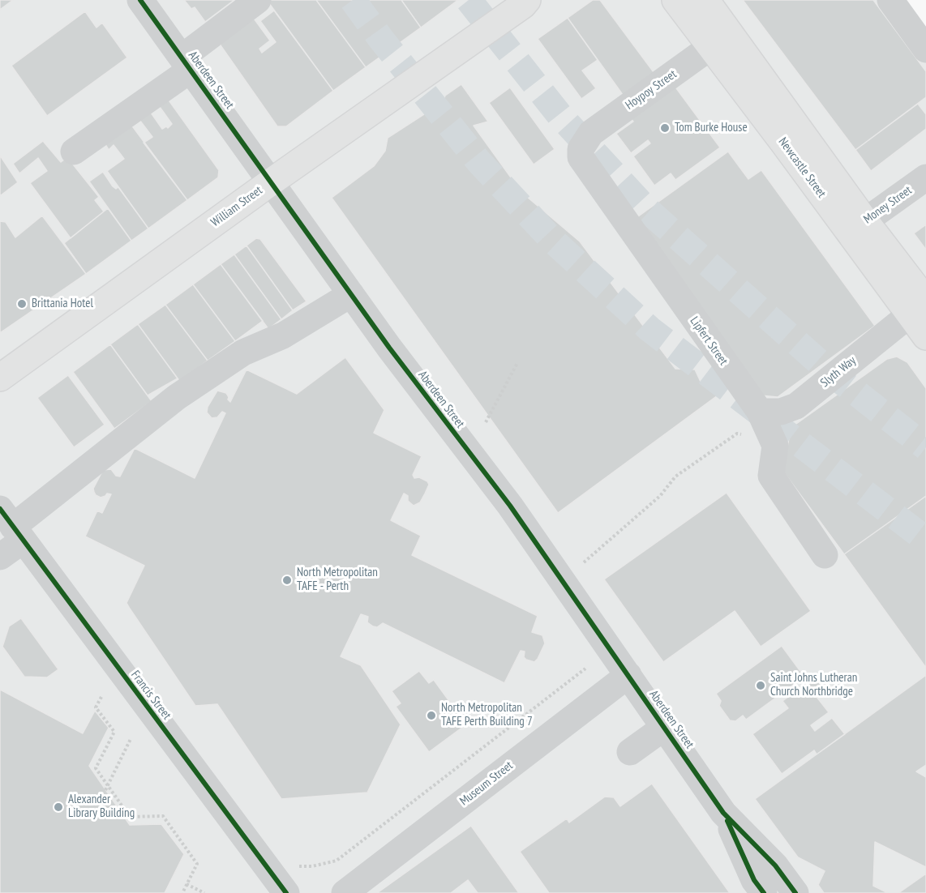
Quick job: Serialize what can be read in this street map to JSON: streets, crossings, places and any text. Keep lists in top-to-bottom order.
{
  "streets": {
    "main road": ["Newcastle Street", "William Street"],
    "street": [
      "Aberdeen Street",
      "Hoypoy Street",
      "Money Street",
      "Lipfert Street",
      "Slyth Way",
      "Francis Street",
      "Museum Street"
    ]
  },
  "crossings": [
    ["Aberdeen Street", "William Street"],
    ["Aberdeen Street", "Museum Street"],
    ["Hoypoy Street", "Newcastle Street"],
    ["Hoypoy Street", "Lipfert Street"],
    ["Newcastle Street", "Money Street"],
    ["Newcastle Street", "Slyth Way"],
    ["Lipfert Street", "Slyth Way"]
  ],
  "places": [
    "Tom Burke House",
    "Brittania Hotel",
    "North Metropolitan TAFE - Perth",
    "Saint Johns Lutheran Church Northbridge",
    "North Metropolitan TAFE Perth Building 7",
    "Alexander Library Building"
  ]
}
